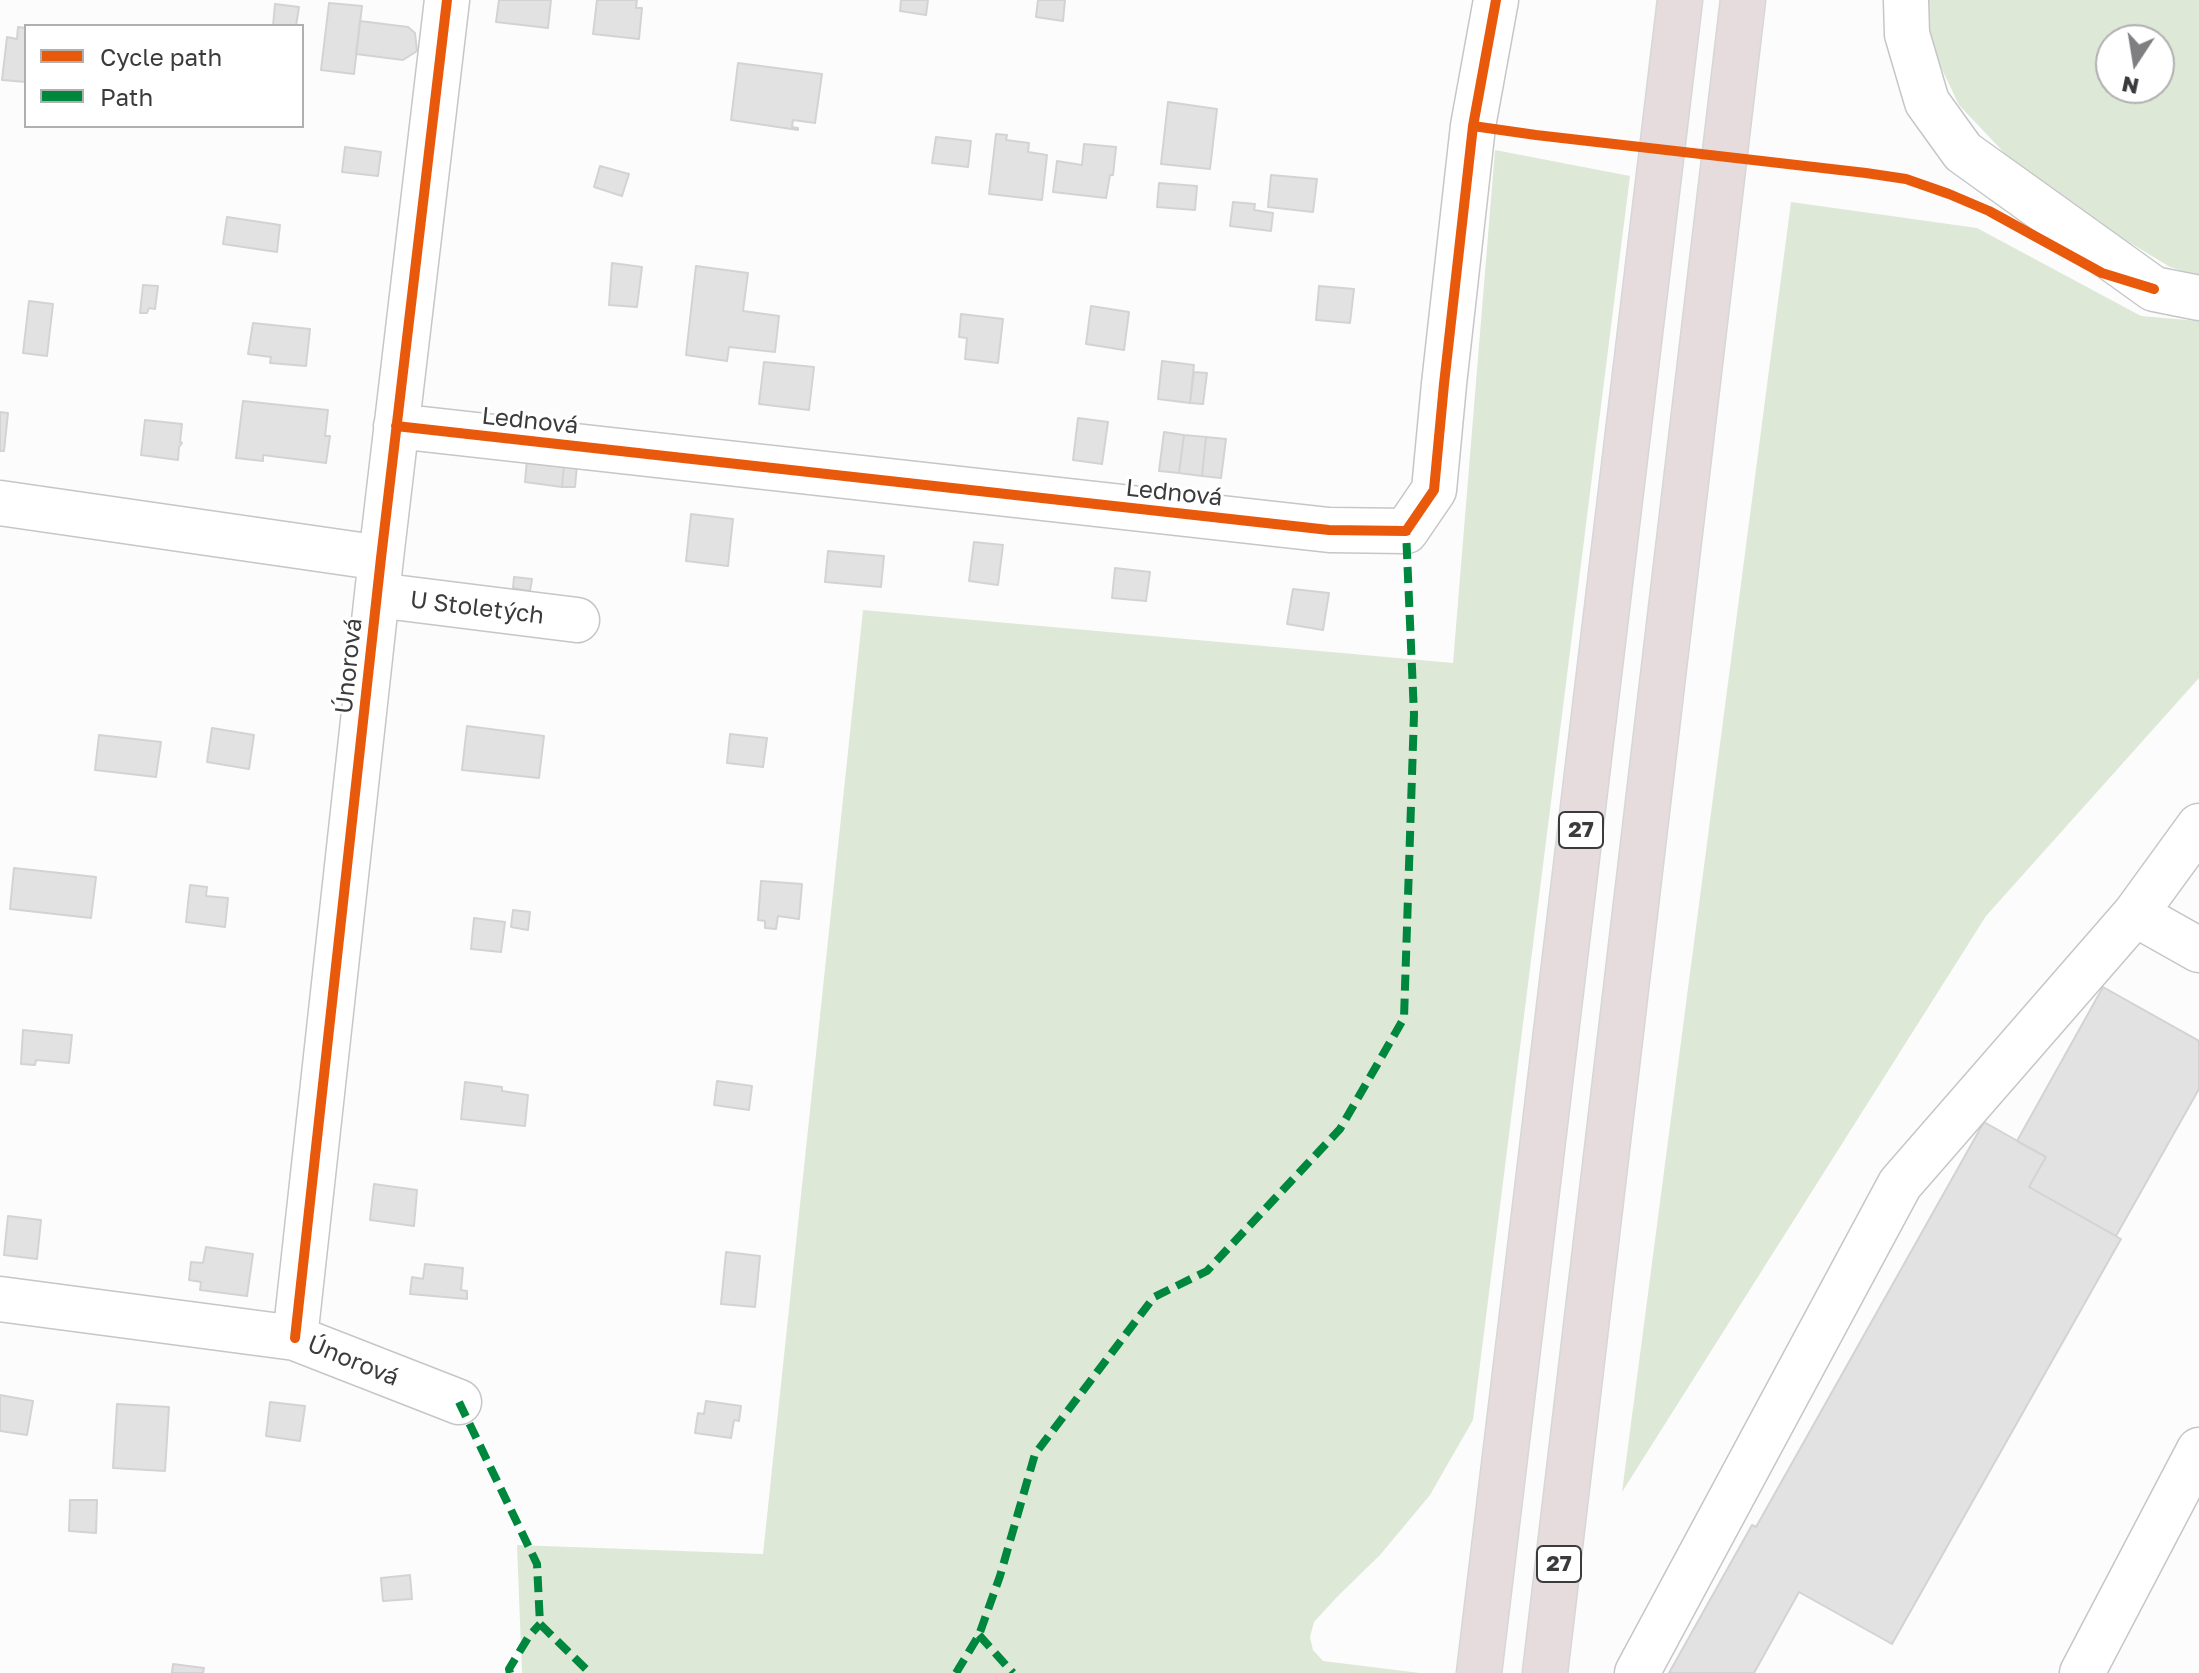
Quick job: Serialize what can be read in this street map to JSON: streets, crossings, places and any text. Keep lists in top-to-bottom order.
{
  "streets": {
    "highway": ["27"],
    "street": ["Lednová", "U Stoletých", "Únorová"]
  },
  "crossings": [
    ["Lednová", "Únorová"],
    ["U Stoletých", "Únorová"]
  ],
  "legend": ["Cycle path", "Path"],
  "north": "bottom"
}
